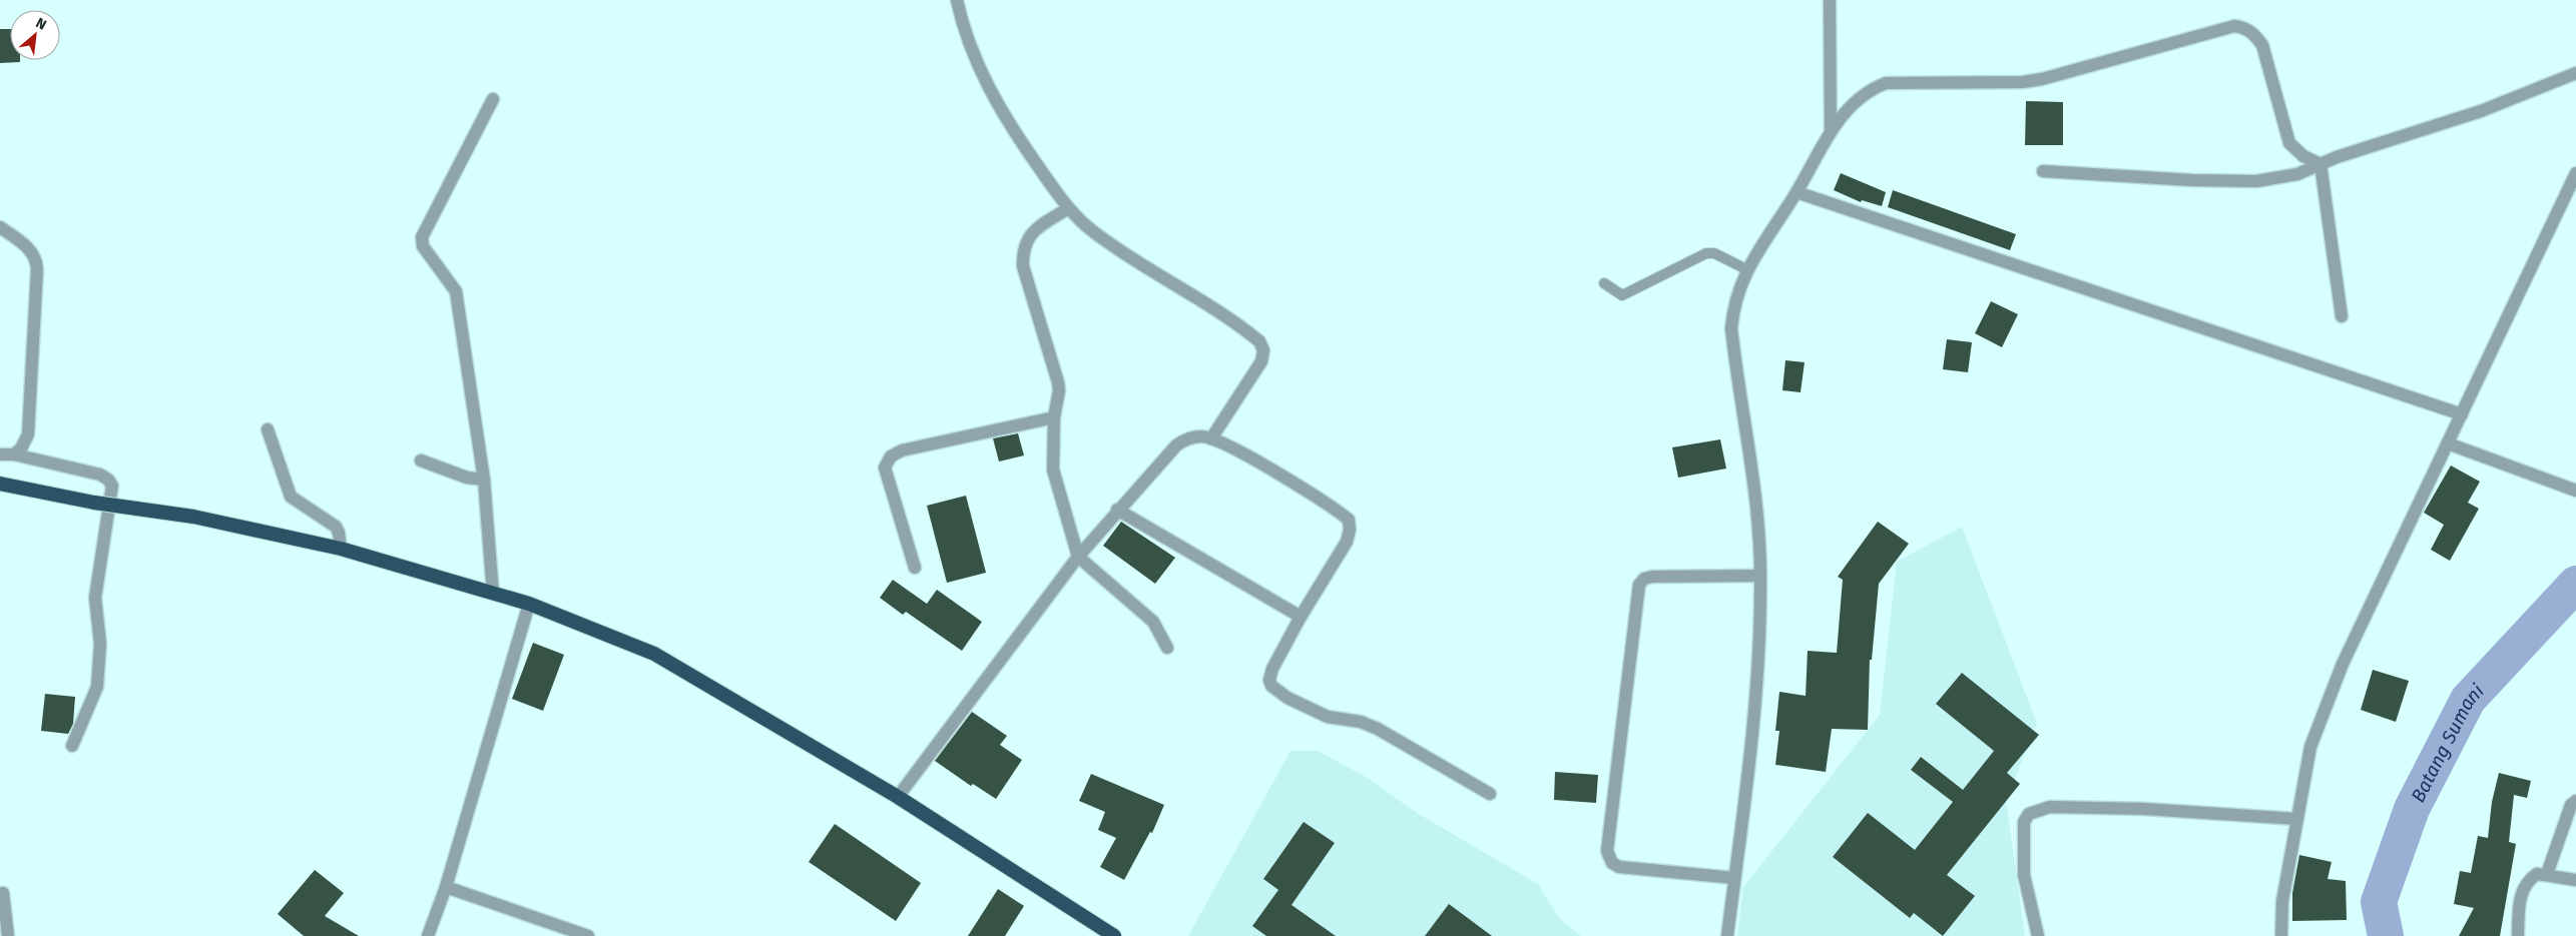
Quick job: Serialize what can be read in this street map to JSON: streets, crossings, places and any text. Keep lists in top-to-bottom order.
{
  "water": ["Batang Sumani"],
  "north": "top right"
}
